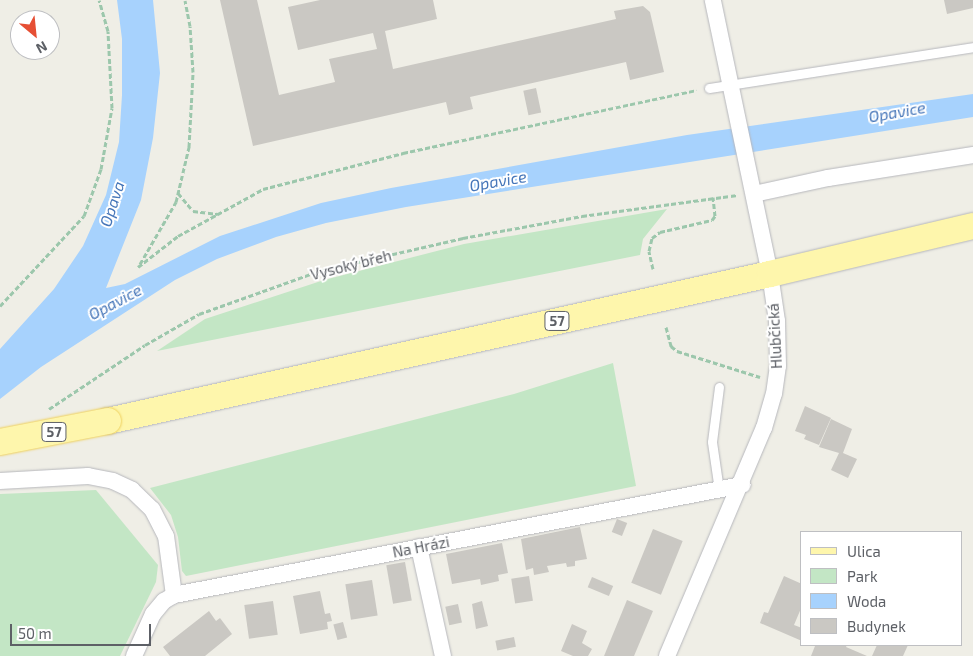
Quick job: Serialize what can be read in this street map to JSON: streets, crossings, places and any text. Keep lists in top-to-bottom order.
{
  "streets": {
    "main road": ["57"],
    "street": ["Hlubčická", "Na Hrázi"],
    "path": ["Vysoký břeh"]
  },
  "crossings": [
    ["Vysoký břeh", "Hlubčická"],
    ["57", "Hlubčická"],
    ["Hlubčická", "Na Hrázi"]
  ],
  "water": ["Opavice", "Opava"],
  "legend": [
    "Ulica",
    "Park",
    "Woda",
    "Budynek"
  ],
  "scale_bar": "50 m",
  "north": "bottom right"
}
